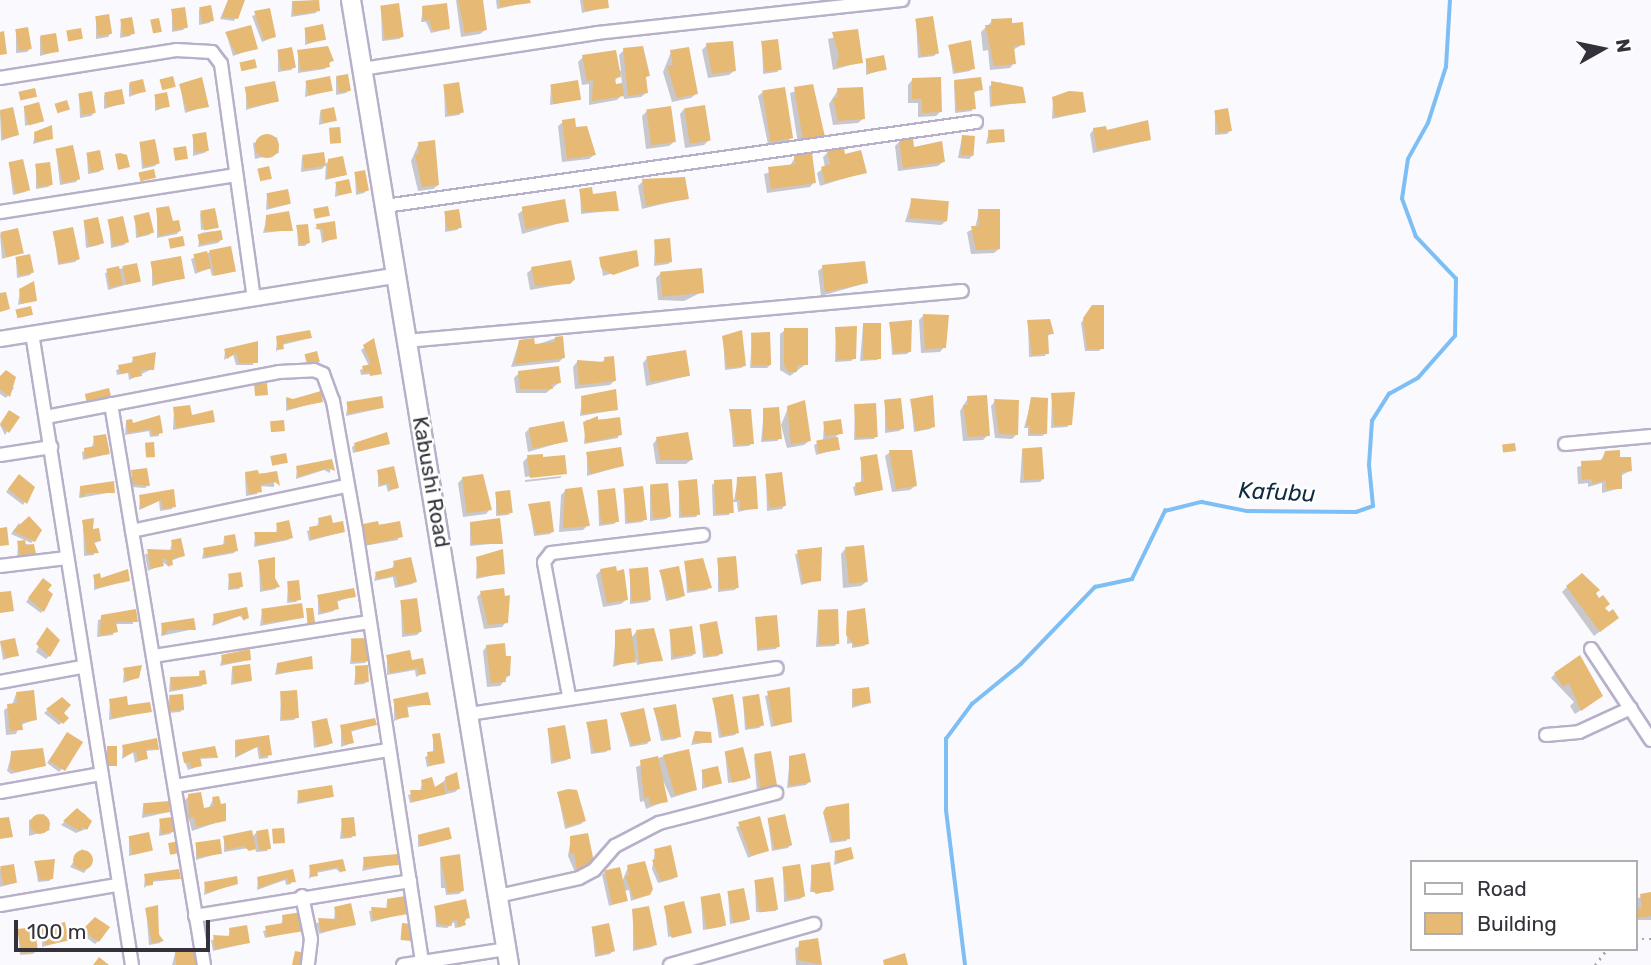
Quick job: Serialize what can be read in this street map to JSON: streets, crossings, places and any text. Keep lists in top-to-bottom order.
{
  "streets": {
    "main road": ["Kabushi Road"]
  },
  "water": ["Kafubu"],
  "legend": ["Road", "Building"],
  "scale_bar": "100 m",
  "north": "right"
}
